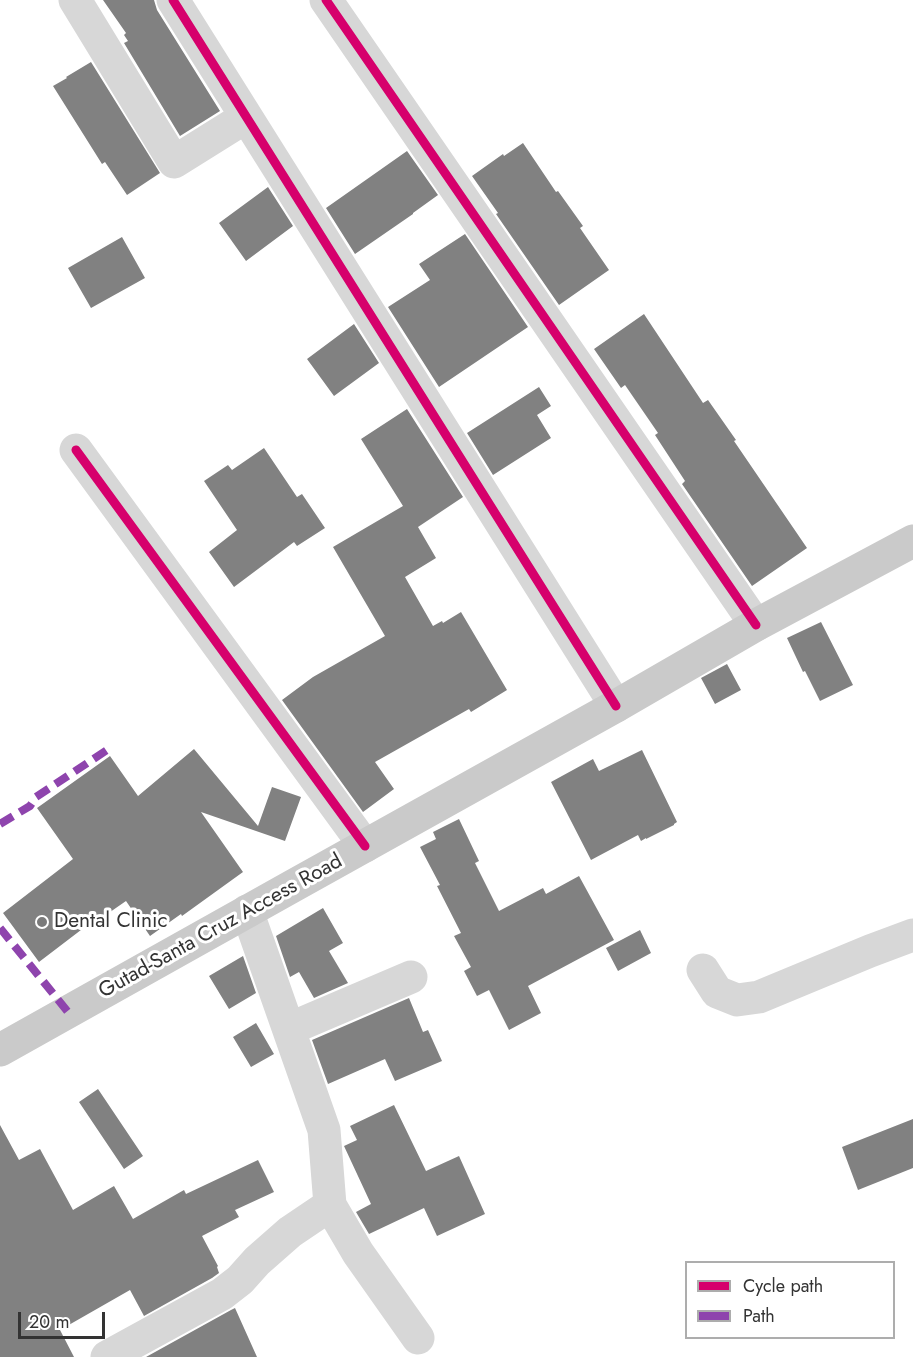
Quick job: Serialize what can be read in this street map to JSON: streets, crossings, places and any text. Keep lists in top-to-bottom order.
{
  "streets": {
    "main road": ["Gutad-Santa Cruz Access Road"]
  },
  "places": ["Dental Clinic"],
  "legend": ["Cycle path", "Path"],
  "scale_bar": "20 m"
}
